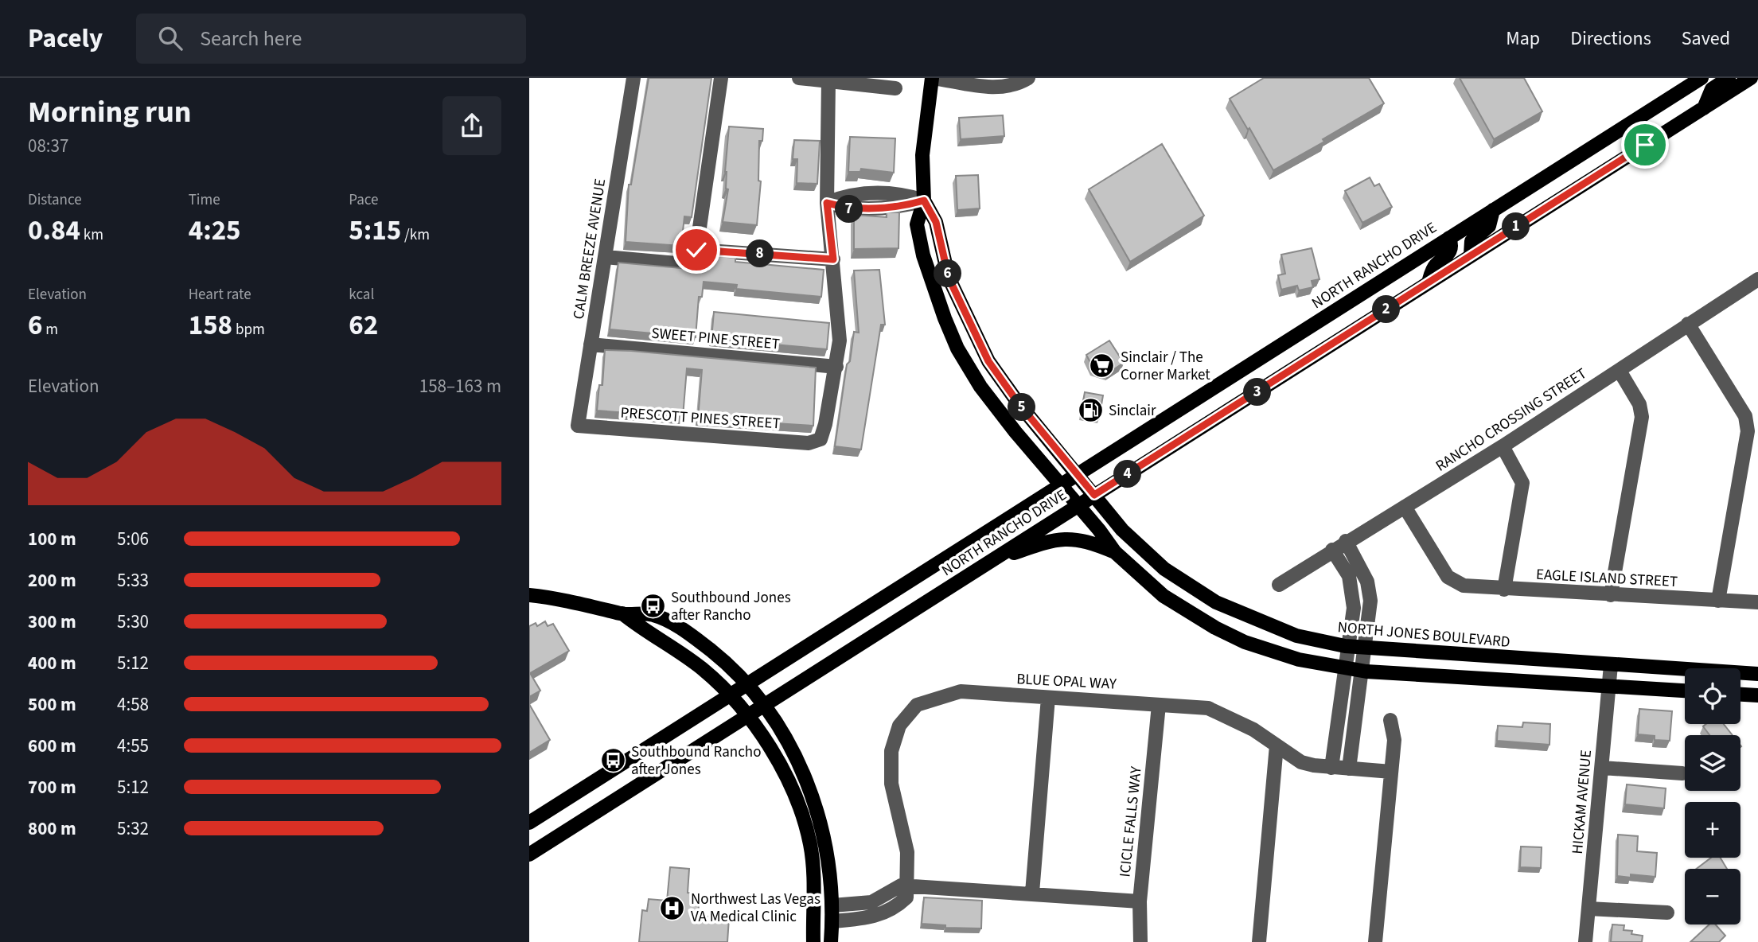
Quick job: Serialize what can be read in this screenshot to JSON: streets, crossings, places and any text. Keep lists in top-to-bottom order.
{
  "streets": {
    "main road": ["NORTH RANCHO DRIVE", "NORTH JONES BOULEVARD"],
    "street": [
      "CALM BREEZE AVENUE",
      "SWEET PINE STREET",
      "PRESCOTT PINES STREET",
      "RANCHO CROSSING STREET",
      "EAGLE ISLAND STREET",
      "BLUE OPAL WAY",
      "HICKAM AVENUE",
      "ICICLE FALLS WAY"
    ]
  },
  "crossings": [
    ["CALM BREEZE AVENUE", "SWEET PINE STREET"],
    ["CALM BREEZE AVENUE", "PRESCOTT PINES STREET"],
    ["NORTH RANCHO DRIVE", "NORTH JONES BOULEVARD"],
    ["SWEET PINE STREET", "PRESCOTT PINES STREET"],
    ["RANCHO CROSSING STREET", "EAGLE ISLAND STREET"],
    ["NORTH JONES BOULEVARD", "HICKAM AVENUE"],
    ["BLUE OPAL WAY", "ICICLE FALLS WAY"]
  ],
  "places": {
    "supermarket": ["Sinclair / The Corner Market"],
    "fuel station": ["Sinclair"],
    "bus stop": ["Southbound Jones after Rancho", "Southbound Rancho after Jones"],
    "hospital": ["Northwest Las Vegas VA Medical Clinic"]
  },
  "page": {
    "header": "Pacely",
    "search": "Search here",
    "nav": ["Map", "Directions", "Saved"],
    "heading": ["Morning run", "08:37"],
    "stats": [
      ["Distance", "0.84 km"],
      ["Time", "4:25"],
      ["Pace", "5:15 /km"],
      ["Elevation", "6 m"],
      ["Heart rate", "158 bpm"],
      ["kcal", "62"]
    ],
    "pins": [
      "7",
      "1",
      "8",
      "6",
      "2",
      "3",
      "5",
      "4"
    ],
    "chart": ["Elevation", "158–163 m"],
    "list": [
      {
        "name": "100 m",
        "note": "5:06"
      },
      {
        "name": "200 m",
        "note": "5:33"
      },
      {
        "name": "300 m",
        "note": "5:30"
      },
      {
        "name": "400 m",
        "note": "5:12"
      },
      {
        "name": "500 m",
        "note": "4:58"
      },
      {
        "name": "600 m",
        "note": "4:55"
      },
      {
        "name": "700 m",
        "note": "5:12"
      },
      {
        "name": "800 m",
        "note": "5:32"
      }
    ],
    "map_buttons": ["+", "−"]
  }
}
